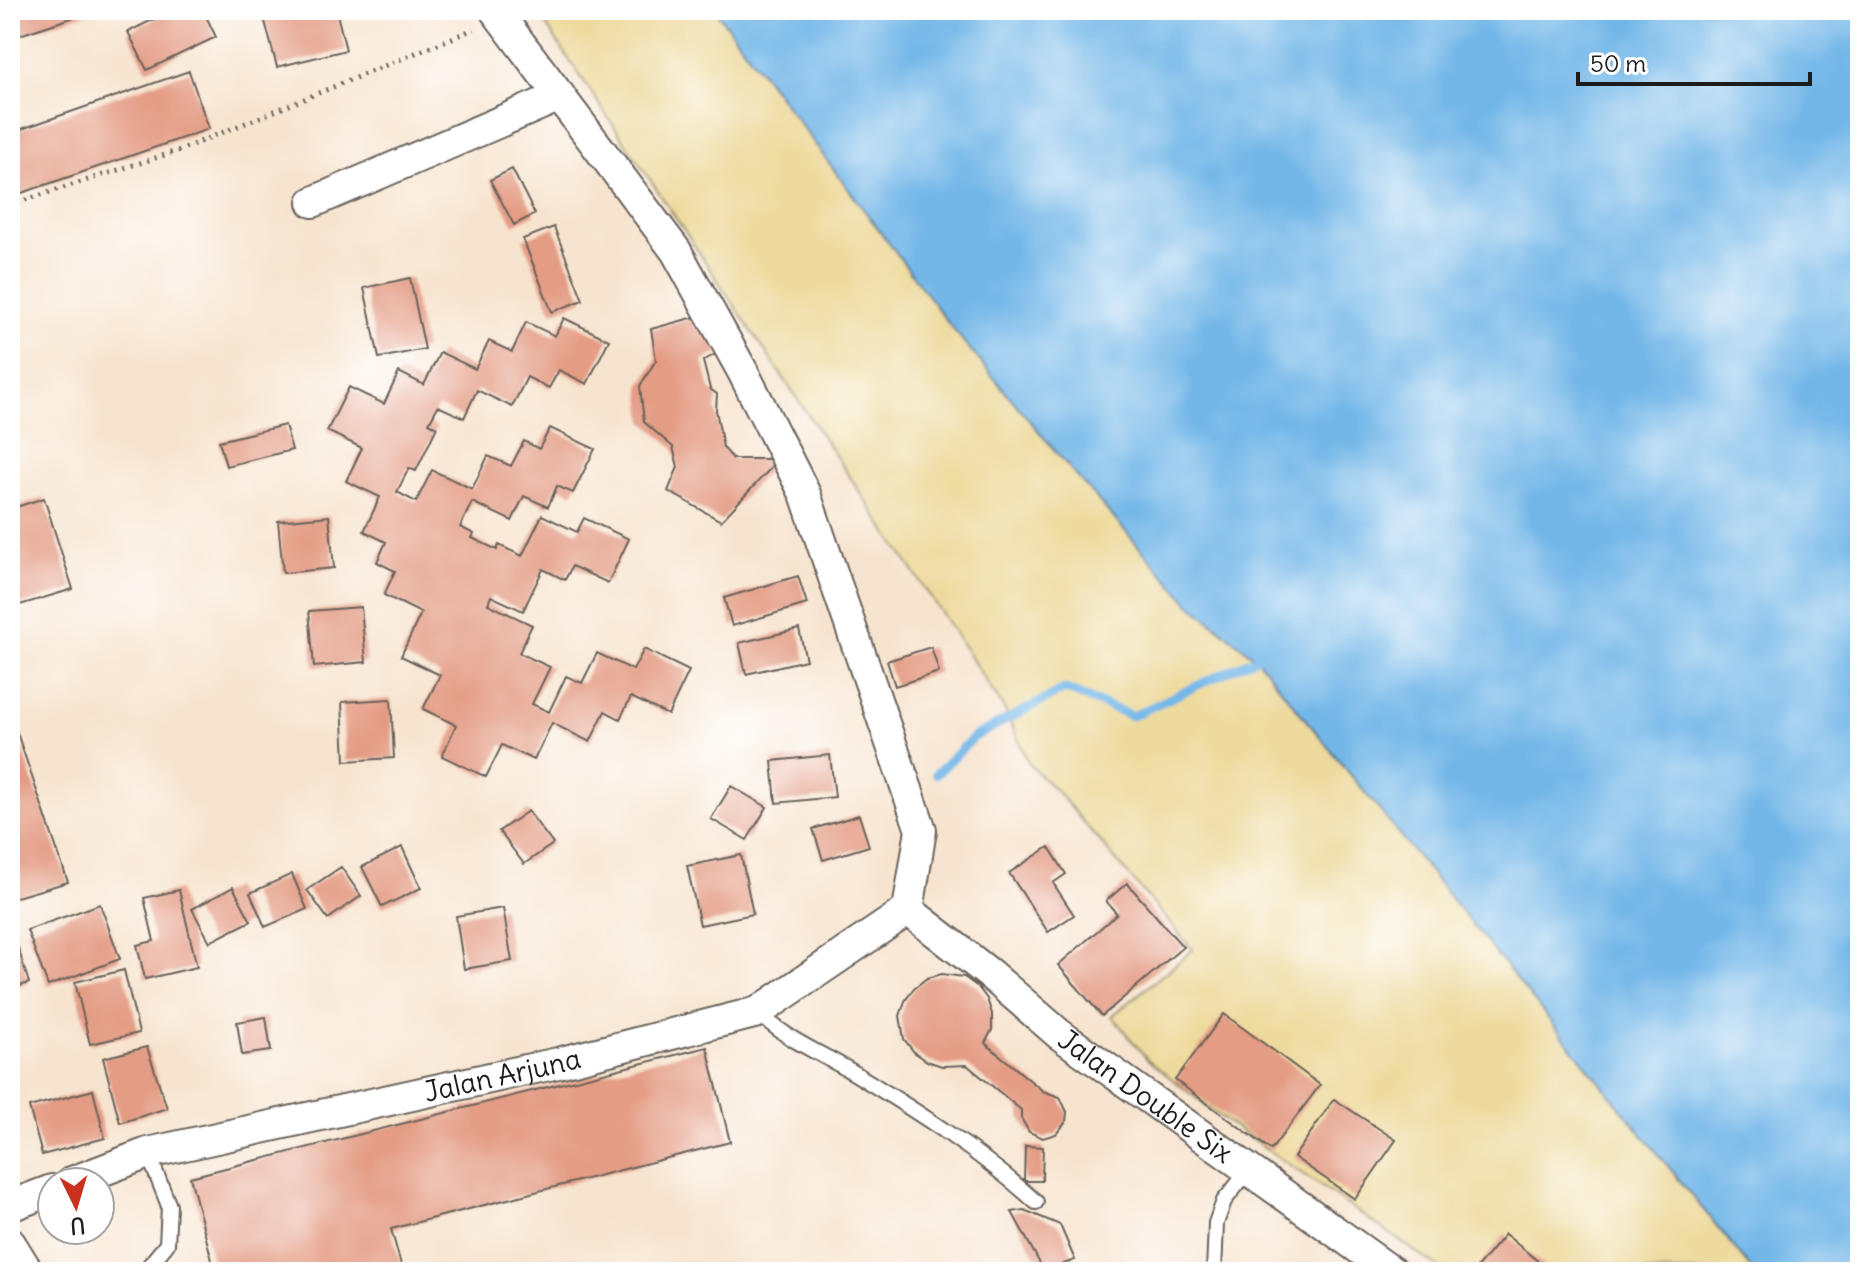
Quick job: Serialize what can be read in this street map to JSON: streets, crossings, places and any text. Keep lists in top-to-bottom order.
{
  "streets": {
    "street": ["Jalan Arjuna", "Jalan Double Six"]
  },
  "crossings": [
    ["Jalan Arjuna", "Jalan Double Six"]
  ],
  "scale_bar": "50 m",
  "north": "bottom"
}
